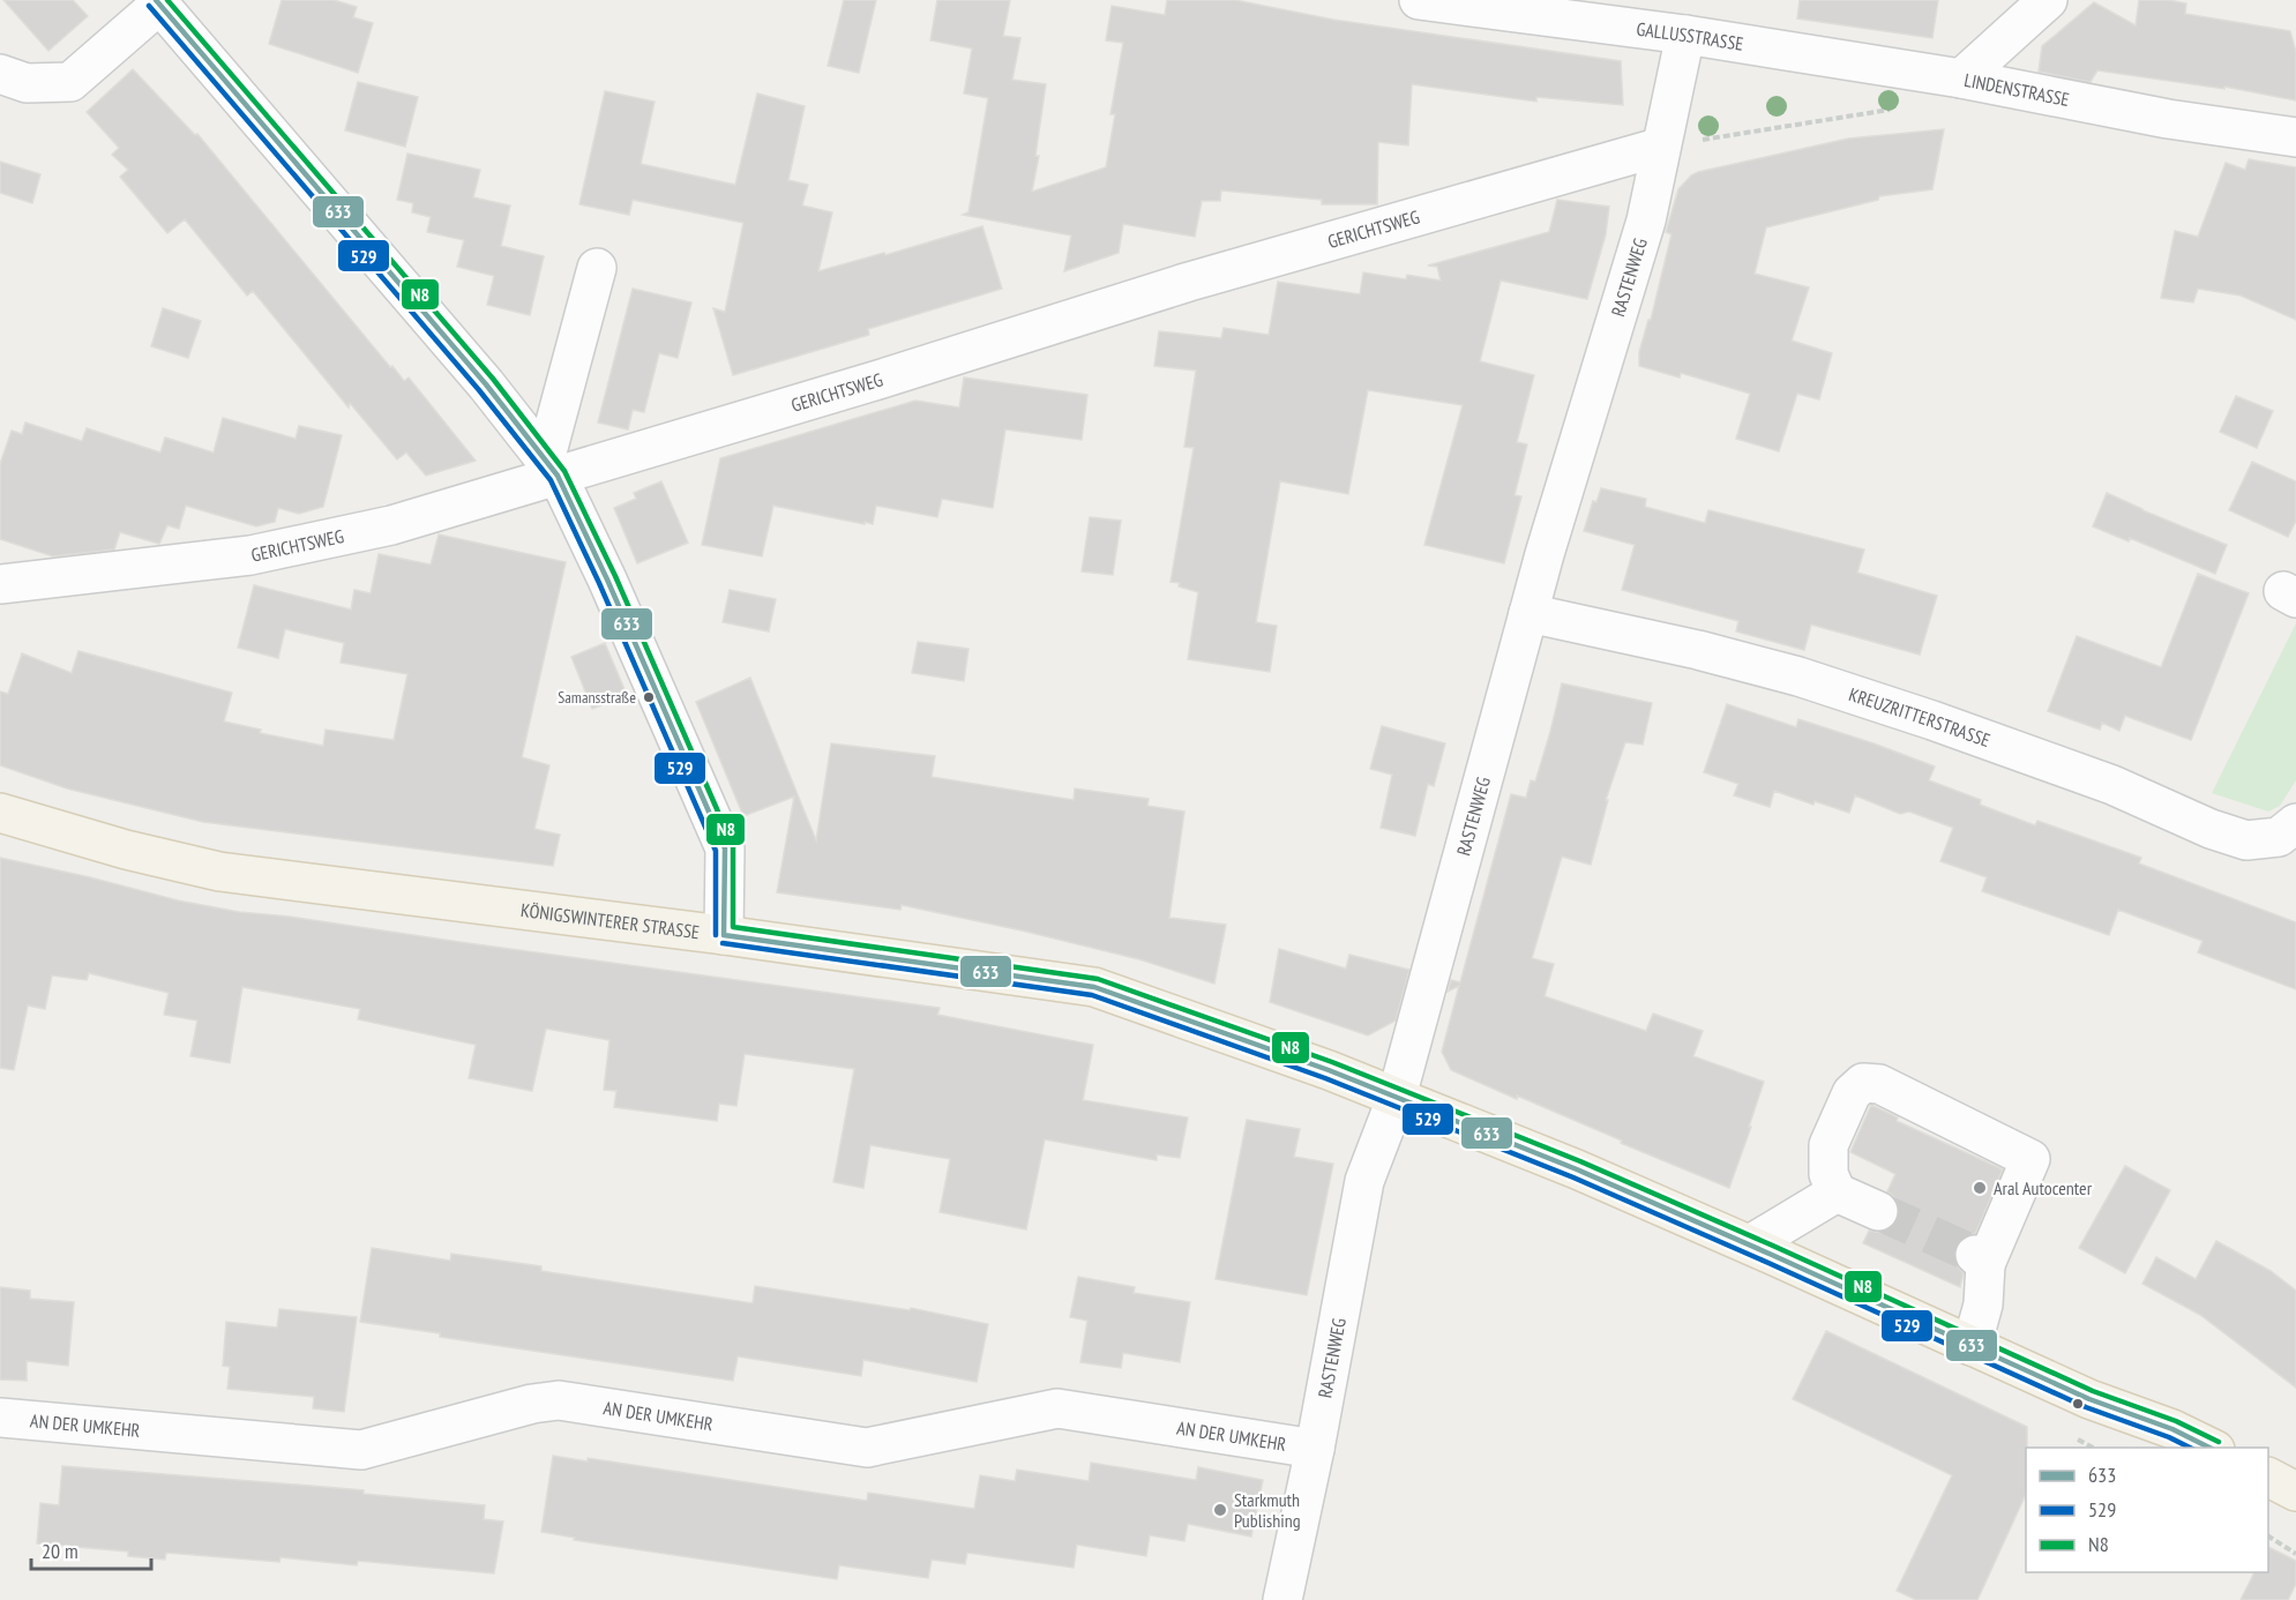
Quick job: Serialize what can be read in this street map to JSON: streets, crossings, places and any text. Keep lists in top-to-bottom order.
{
  "streets": {
    "main road": ["KÖNIGSWINTERER STRASSE"],
    "street": [
      "GALLUSSTRASSE",
      "LINDENSTRASSE",
      "GERICHTSWEG",
      "RASTENWEG",
      "KREUZRITTERSTRASSE",
      "AN DER UMKEHR"
    ]
  },
  "crossings": [
    ["GALLUSSTRASSE", "LINDENSTRASSE"],
    ["GALLUSSTRASSE", "RASTENWEG"],
    ["GERICHTSWEG", "RASTENWEG"],
    ["RASTENWEG", "KREUZRITTERSTRASSE"],
    ["RASTENWEG", "KÖNIGSWINTERER STRASSE"],
    ["RASTENWEG", "AN DER UMKEHR"]
  ],
  "places": ["Samansstraße", "Aral Autocenter", "Starkmuth Publishing"],
  "lines": ["transit line 633", "transit line N8", "transit line 529"],
  "legend": ["633", "529", "N8"],
  "scale_bar": "20 m"
}
